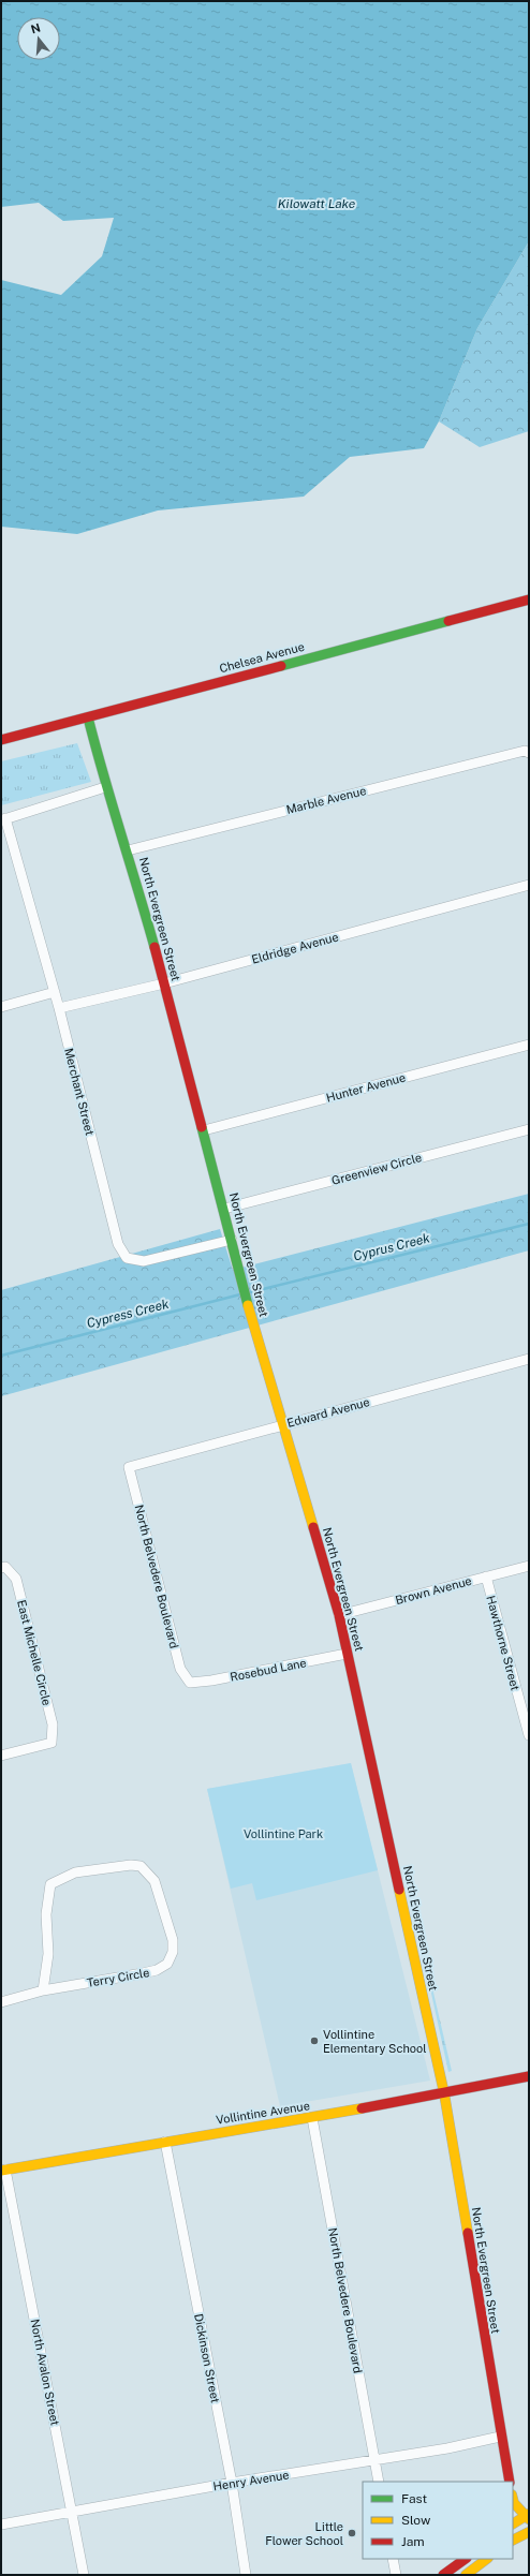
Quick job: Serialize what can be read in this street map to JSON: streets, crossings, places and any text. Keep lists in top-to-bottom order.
{
  "streets": {
    "street": [
      "Chelsea Avenue",
      "Marble Avenue",
      "North Evergreen Street",
      "Eldridge Avenue",
      "Hunter Avenue",
      "Merchant Street",
      "Greenview Circle",
      "Edward Avenue",
      "North Belvedere Boulevard",
      "Brown Avenue",
      "Hawthorne Street",
      "East Michelle Circle",
      "Rosebud Lane",
      "Terry Circle",
      "Vollintine Avenue",
      "Dickinson Street",
      "North Avalon Street",
      "Henry Avenue"
    ]
  },
  "crossings": [
    ["Chelsea Avenue", "North Evergreen Street"],
    ["Marble Avenue", "North Evergreen Street"],
    ["North Evergreen Street", "Eldridge Avenue"],
    ["North Evergreen Street", "Hunter Avenue"],
    ["North Evergreen Street", "Merchant Street"],
    ["North Evergreen Street", "Greenview Circle"],
    ["North Evergreen Street", "Edward Avenue"],
    ["North Evergreen Street", "Brown Avenue"],
    ["North Evergreen Street", "Rosebud Lane"],
    ["North Evergreen Street", "Vollintine Avenue"],
    ["North Evergreen Street", "Henry Avenue"],
    ["Eldridge Avenue", "Merchant Street"],
    ["Edward Avenue", "North Belvedere Boulevard"],
    ["North Belvedere Boulevard", "Rosebud Lane"],
    ["North Belvedere Boulevard", "Vollintine Avenue"],
    ["North Belvedere Boulevard", "Henry Avenue"],
    ["Brown Avenue", "Hawthorne Street"],
    ["Vollintine Avenue", "Dickinson Street"],
    ["Vollintine Avenue", "North Avalon Street"],
    ["Dickinson Street", "Henry Avenue"],
    ["North Avalon Street", "Henry Avenue"]
  ],
  "water": ["Kilowatt Lake", "Cyprus Creek", "Cypress Creek"],
  "parks": ["Vollintine Park"],
  "places": ["Vollintine Elementary School", "Little Flower School"],
  "legend": ["Fast", "Slow", "Jam"],
  "north": "top"
}
